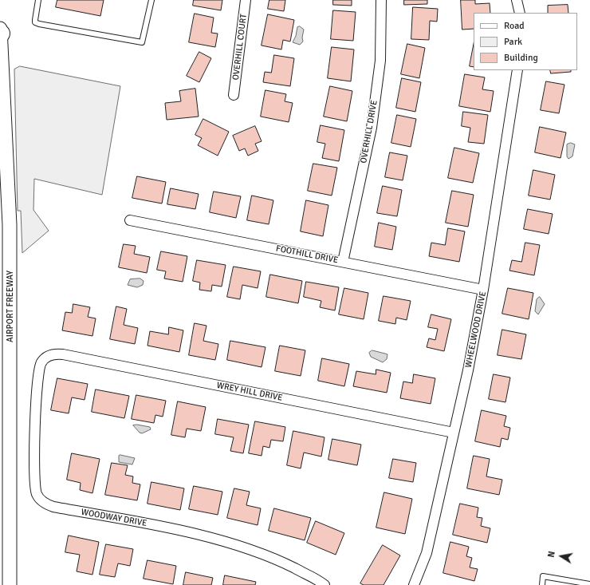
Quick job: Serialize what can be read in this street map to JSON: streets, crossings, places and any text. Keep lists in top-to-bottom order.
{
  "streets": {
    "main road": ["AIRPORT FREEWAY"],
    "street": [
      "OVERHILL COURT",
      "OVERHILL DRIVE",
      "FOOTHILL DRIVE",
      "WHEELWOOD DRIVE",
      "WREY HILL DRIVE",
      "WOODWAY DRIVE"
    ]
  },
  "crossings": [
    ["OVERHILL DRIVE", "FOOTHILL DRIVE"],
    ["FOOTHILL DRIVE", "WHEELWOOD DRIVE"],
    ["WHEELWOOD DRIVE", "WREY HILL DRIVE"],
    ["WREY HILL DRIVE", "WOODWAY DRIVE"]
  ],
  "legend": ["Road", "Park", "Building"],
  "north": "left"
}
